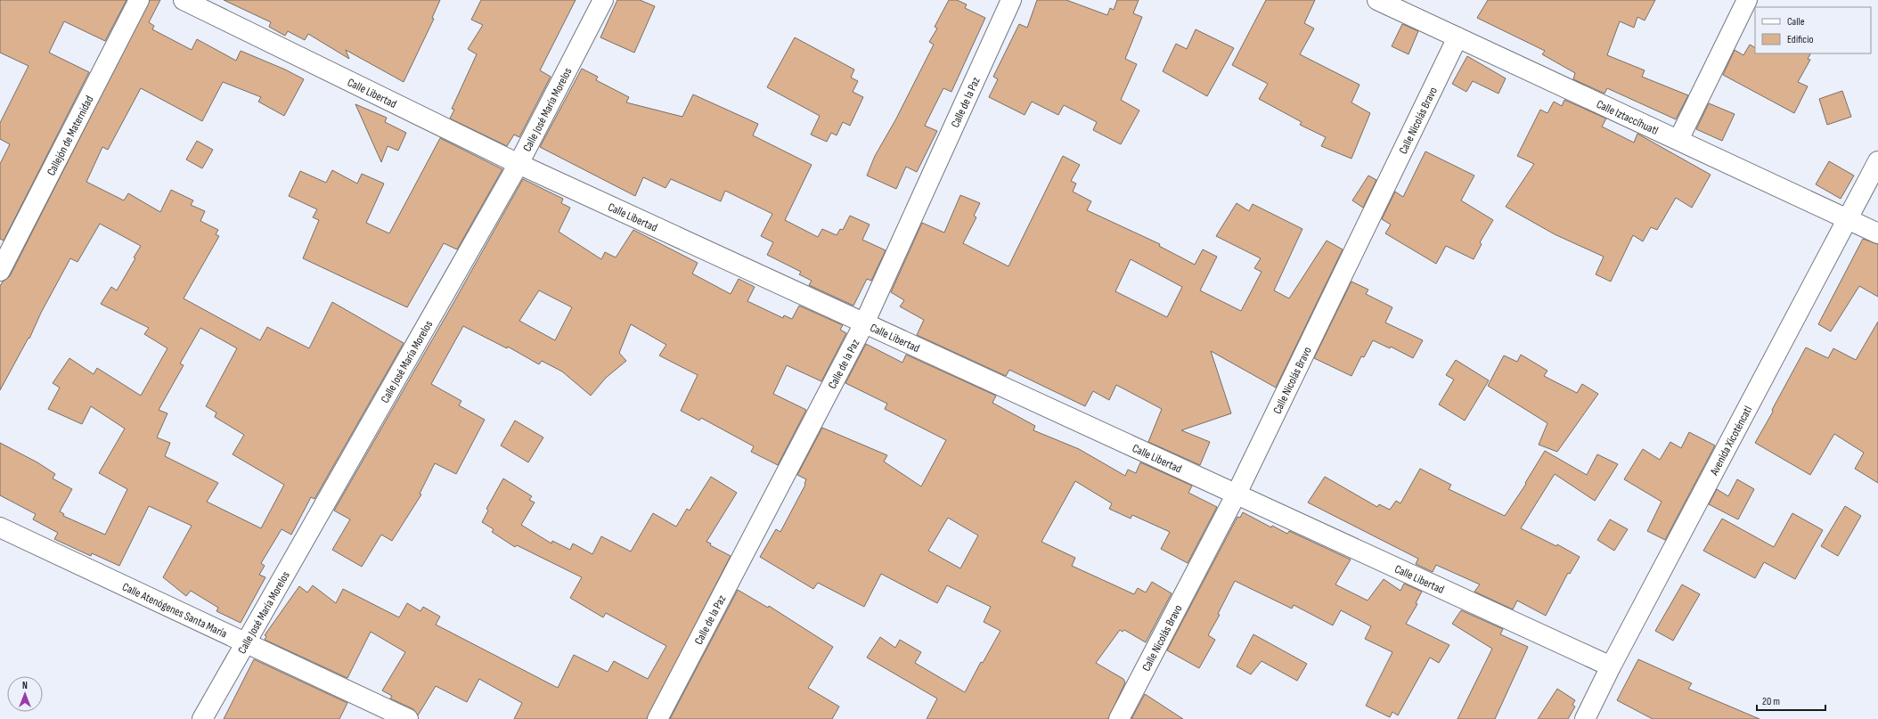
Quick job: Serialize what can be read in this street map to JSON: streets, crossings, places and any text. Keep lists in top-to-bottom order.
{
  "streets": {
    "street": [
      "Calle Libertad",
      "Calle de la Paz",
      "Calle José María Morelos",
      "Calle Iztaccíhuatl",
      "Calle Nicolás Bravo",
      "Callejón de Maternidad",
      "Avenida Xicoténcatl",
      "Calle Atenógenes Santa María"
    ]
  },
  "crossings": [
    ["Calle Libertad", "Calle de la Paz"],
    ["Calle Libertad", "Calle José María Morelos"],
    ["Calle Libertad", "Calle Nicolás Bravo"],
    ["Calle Libertad", "Avenida Xicoténcatl"],
    ["Calle José María Morelos", "Calle Atenógenes Santa María"],
    ["Calle Iztaccíhuatl", "Calle Nicolás Bravo"],
    ["Calle Iztaccíhuatl", "Avenida Xicoténcatl"]
  ],
  "legend": ["Calle", "Edificio"],
  "scale_bar": "20 m",
  "north": "top"
}
